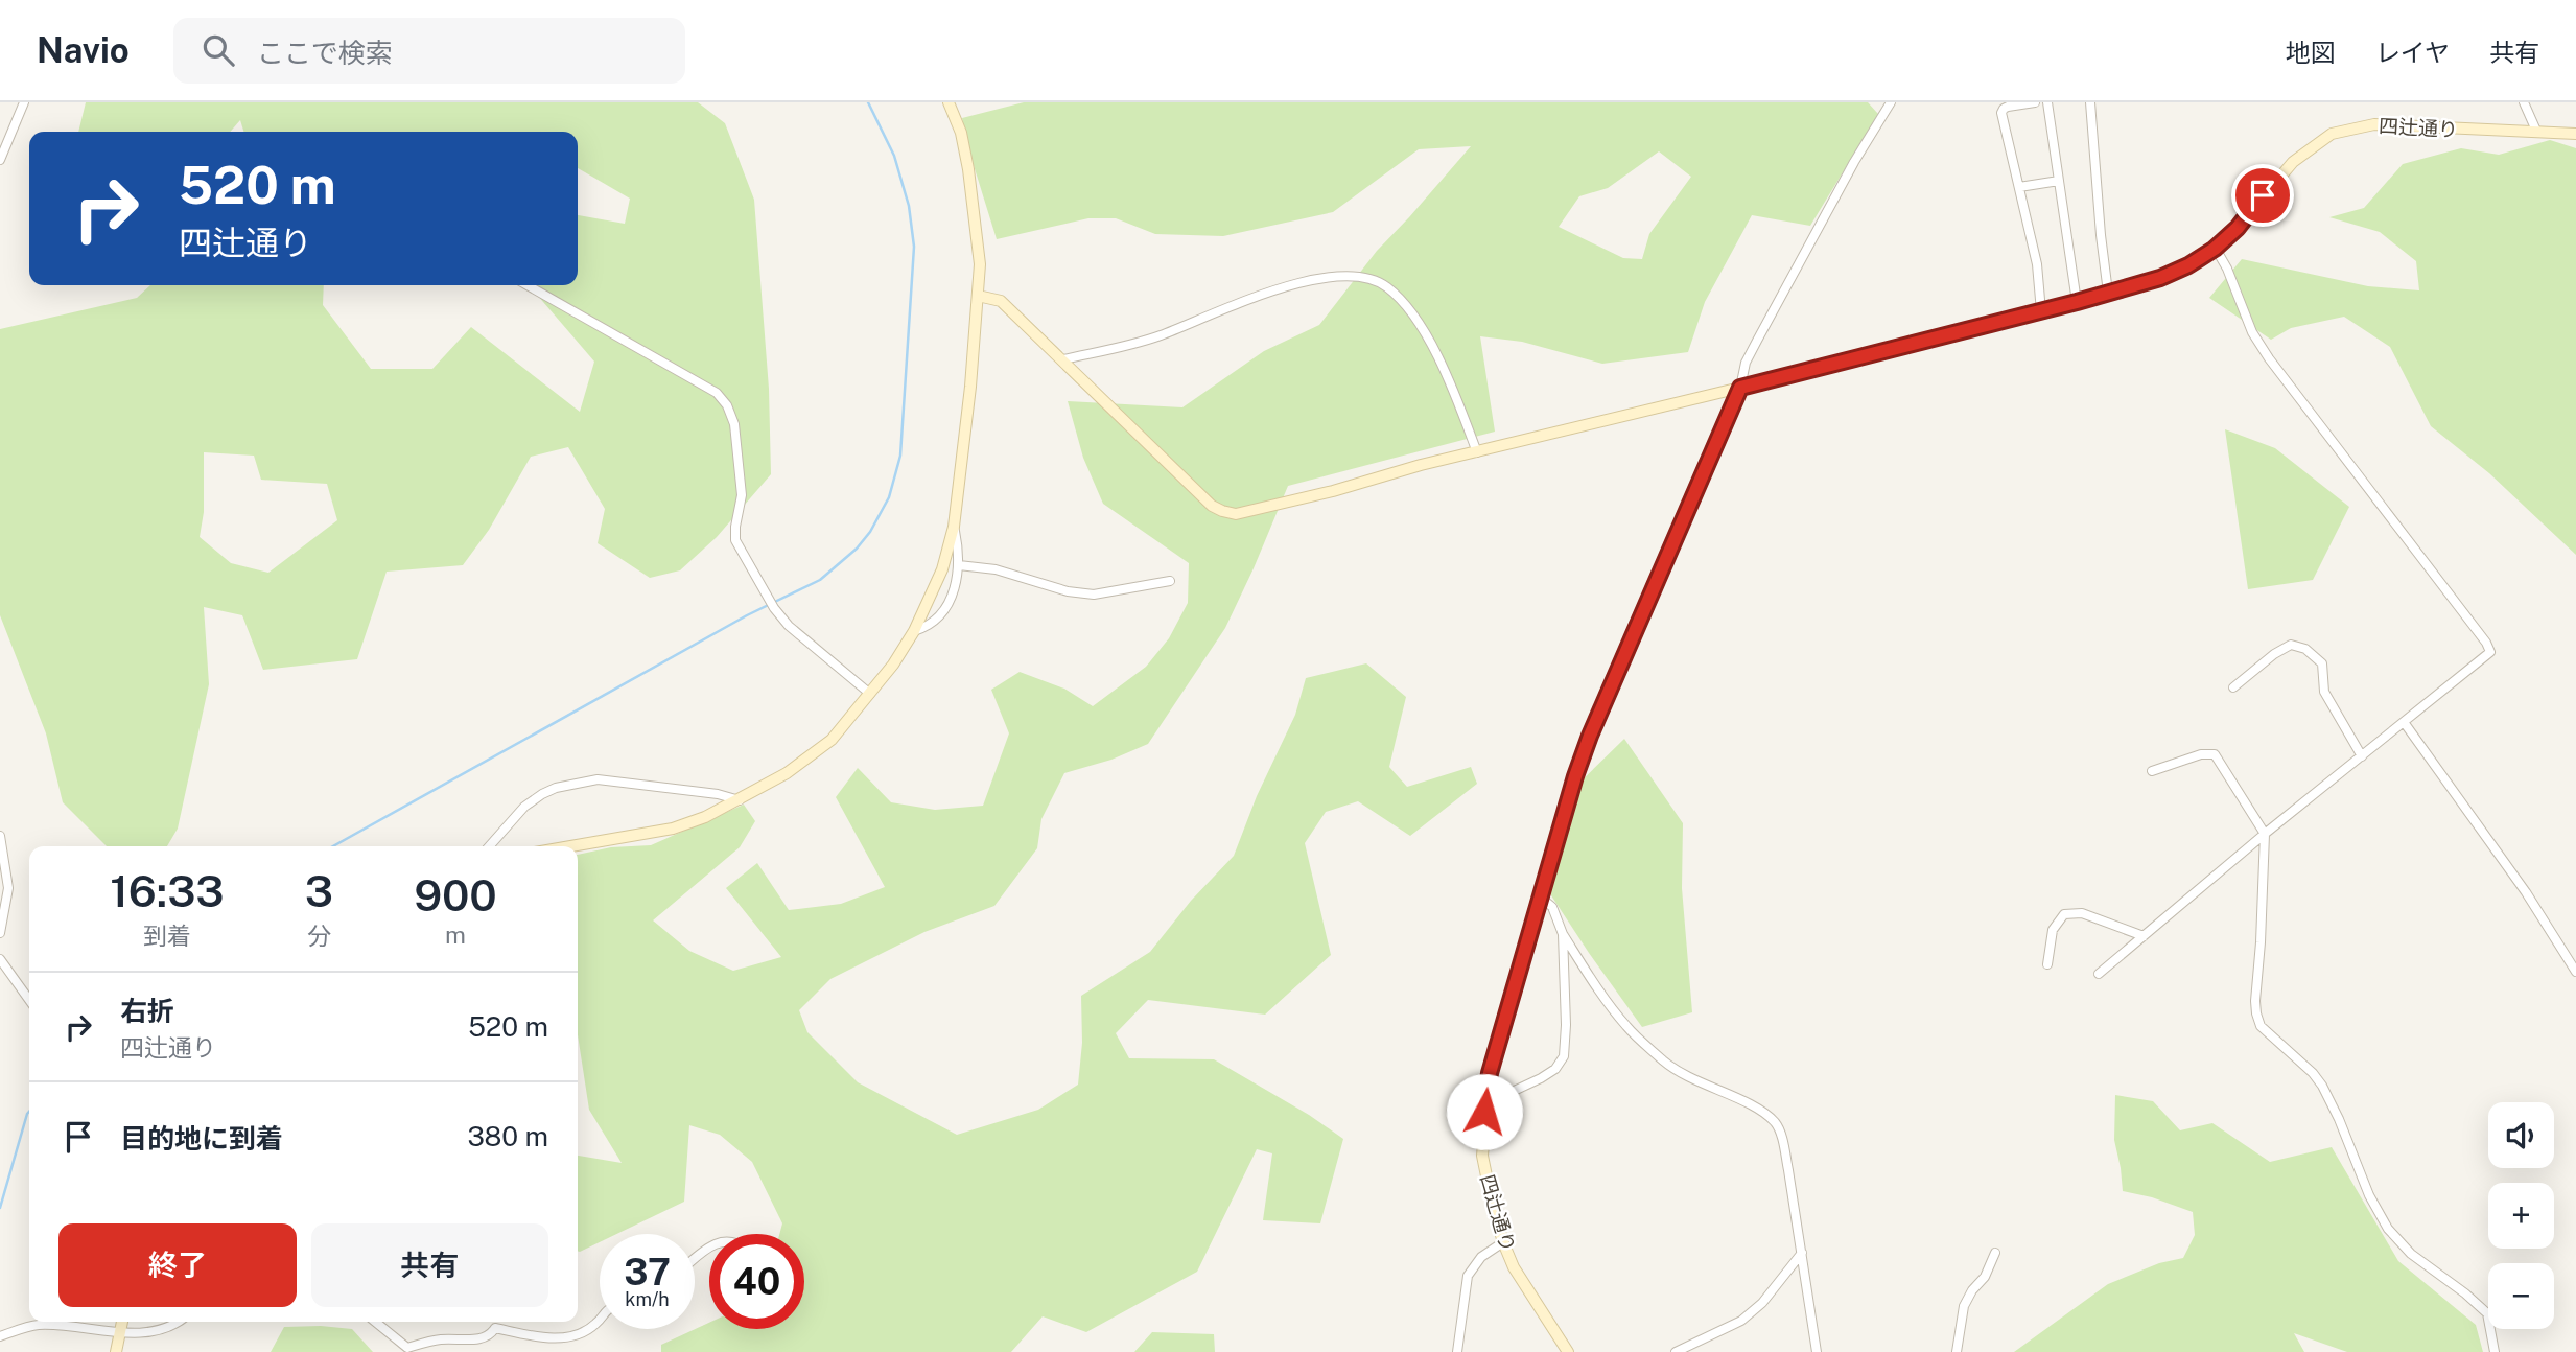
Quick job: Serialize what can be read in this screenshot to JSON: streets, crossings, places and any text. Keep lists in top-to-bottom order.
{
  "streets": {
    "street": ["四辻通り"]
  },
  "page": {
    "header": "Navio",
    "search": "ここで検索",
    "nav": ["地図", "レイヤ", "共有"],
    "turn": ["520 m", "四辻通り"],
    "eta": [
      "16:33",
      "到着",
      "3",
      "分",
      "900",
      "m"
    ],
    "list": [
      {
        "name": "右折",
        "note": "四辻通り",
        "value": "520 m"
      },
      {
        "name": "目的地に到着",
        "value": "380 m"
      }
    ],
    "map_buttons": ["+", "−"],
    "buttons": ["終了", "共有"],
    "speed": "37 km/h",
    "limit": "40"
  }
}
